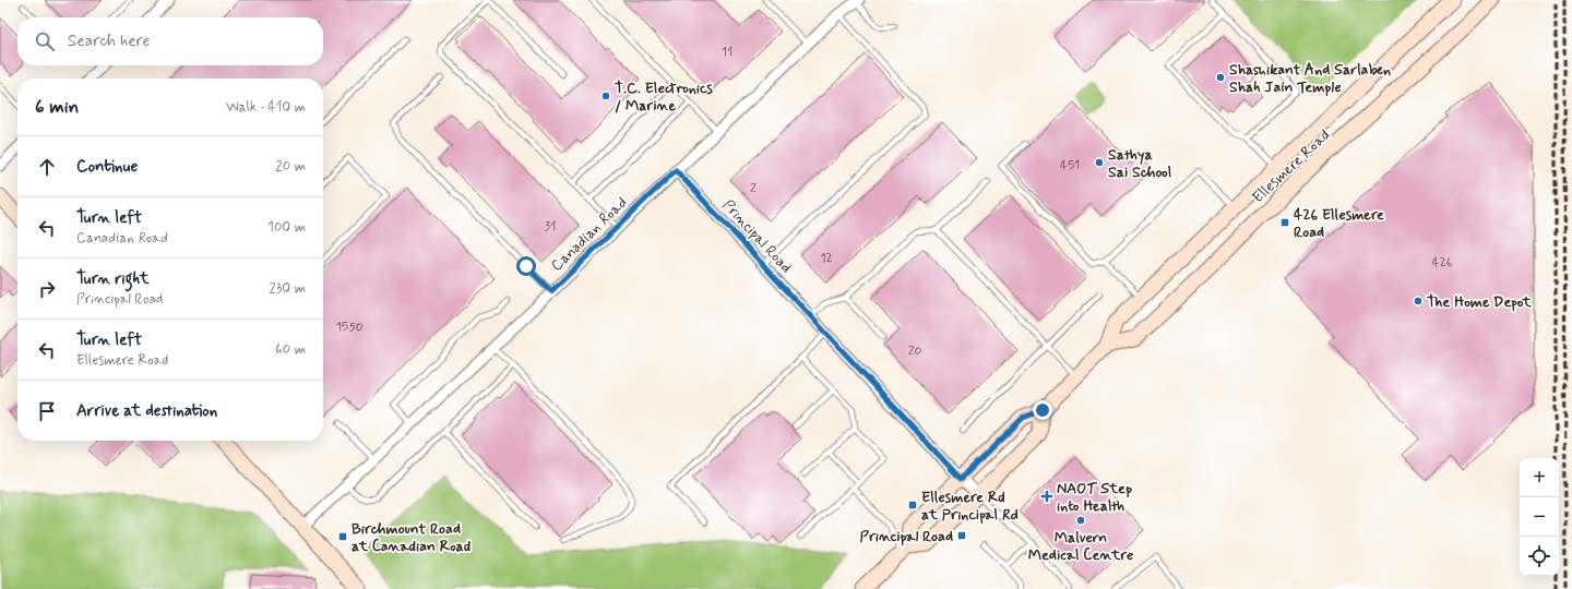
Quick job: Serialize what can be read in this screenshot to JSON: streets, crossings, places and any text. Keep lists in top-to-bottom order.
{
  "streets": {
    "main road": ["Ellesmere Road"],
    "street": ["Canadian Road", "Principal Road"]
  },
  "crossings": [
    ["Ellesmere Road", "Principal Road"],
    ["Canadian Road", "Principal Road"]
  ],
  "places": {
    "other": [
      "Shashikant And Sarlaben Shah Jain Temple",
      "T.C. Electronics / Marine",
      "Sathya Sai School",
      "The Home Depot",
      "Malvern Medical Centre"
    ],
    "transit": [
      "426 Ellesmere Road",
      "Ellesmere Rd at Principal Rd",
      "Principal Road",
      "Birchmount Road at Canadian Road"
    ],
    "health": ["NAOT Step into Health"]
  },
  "house_numbers": [
    "11",
    "451",
    "2",
    "31",
    "12",
    "426",
    "1550",
    "20"
  ],
  "page": {
    "search": "Search here",
    "heading": ["6 min", "Walk · 410 m"],
    "list": [
      ["Continue", "20 m"],
      ["Turn left", "Canadian Road", "100 m"],
      ["Turn right", "Principal Road", "230 m"],
      ["Turn left", "Ellesmere Road", "60 m"],
      "Arrive at destination"
    ],
    "map_buttons": ["+", "−"]
  }
}
